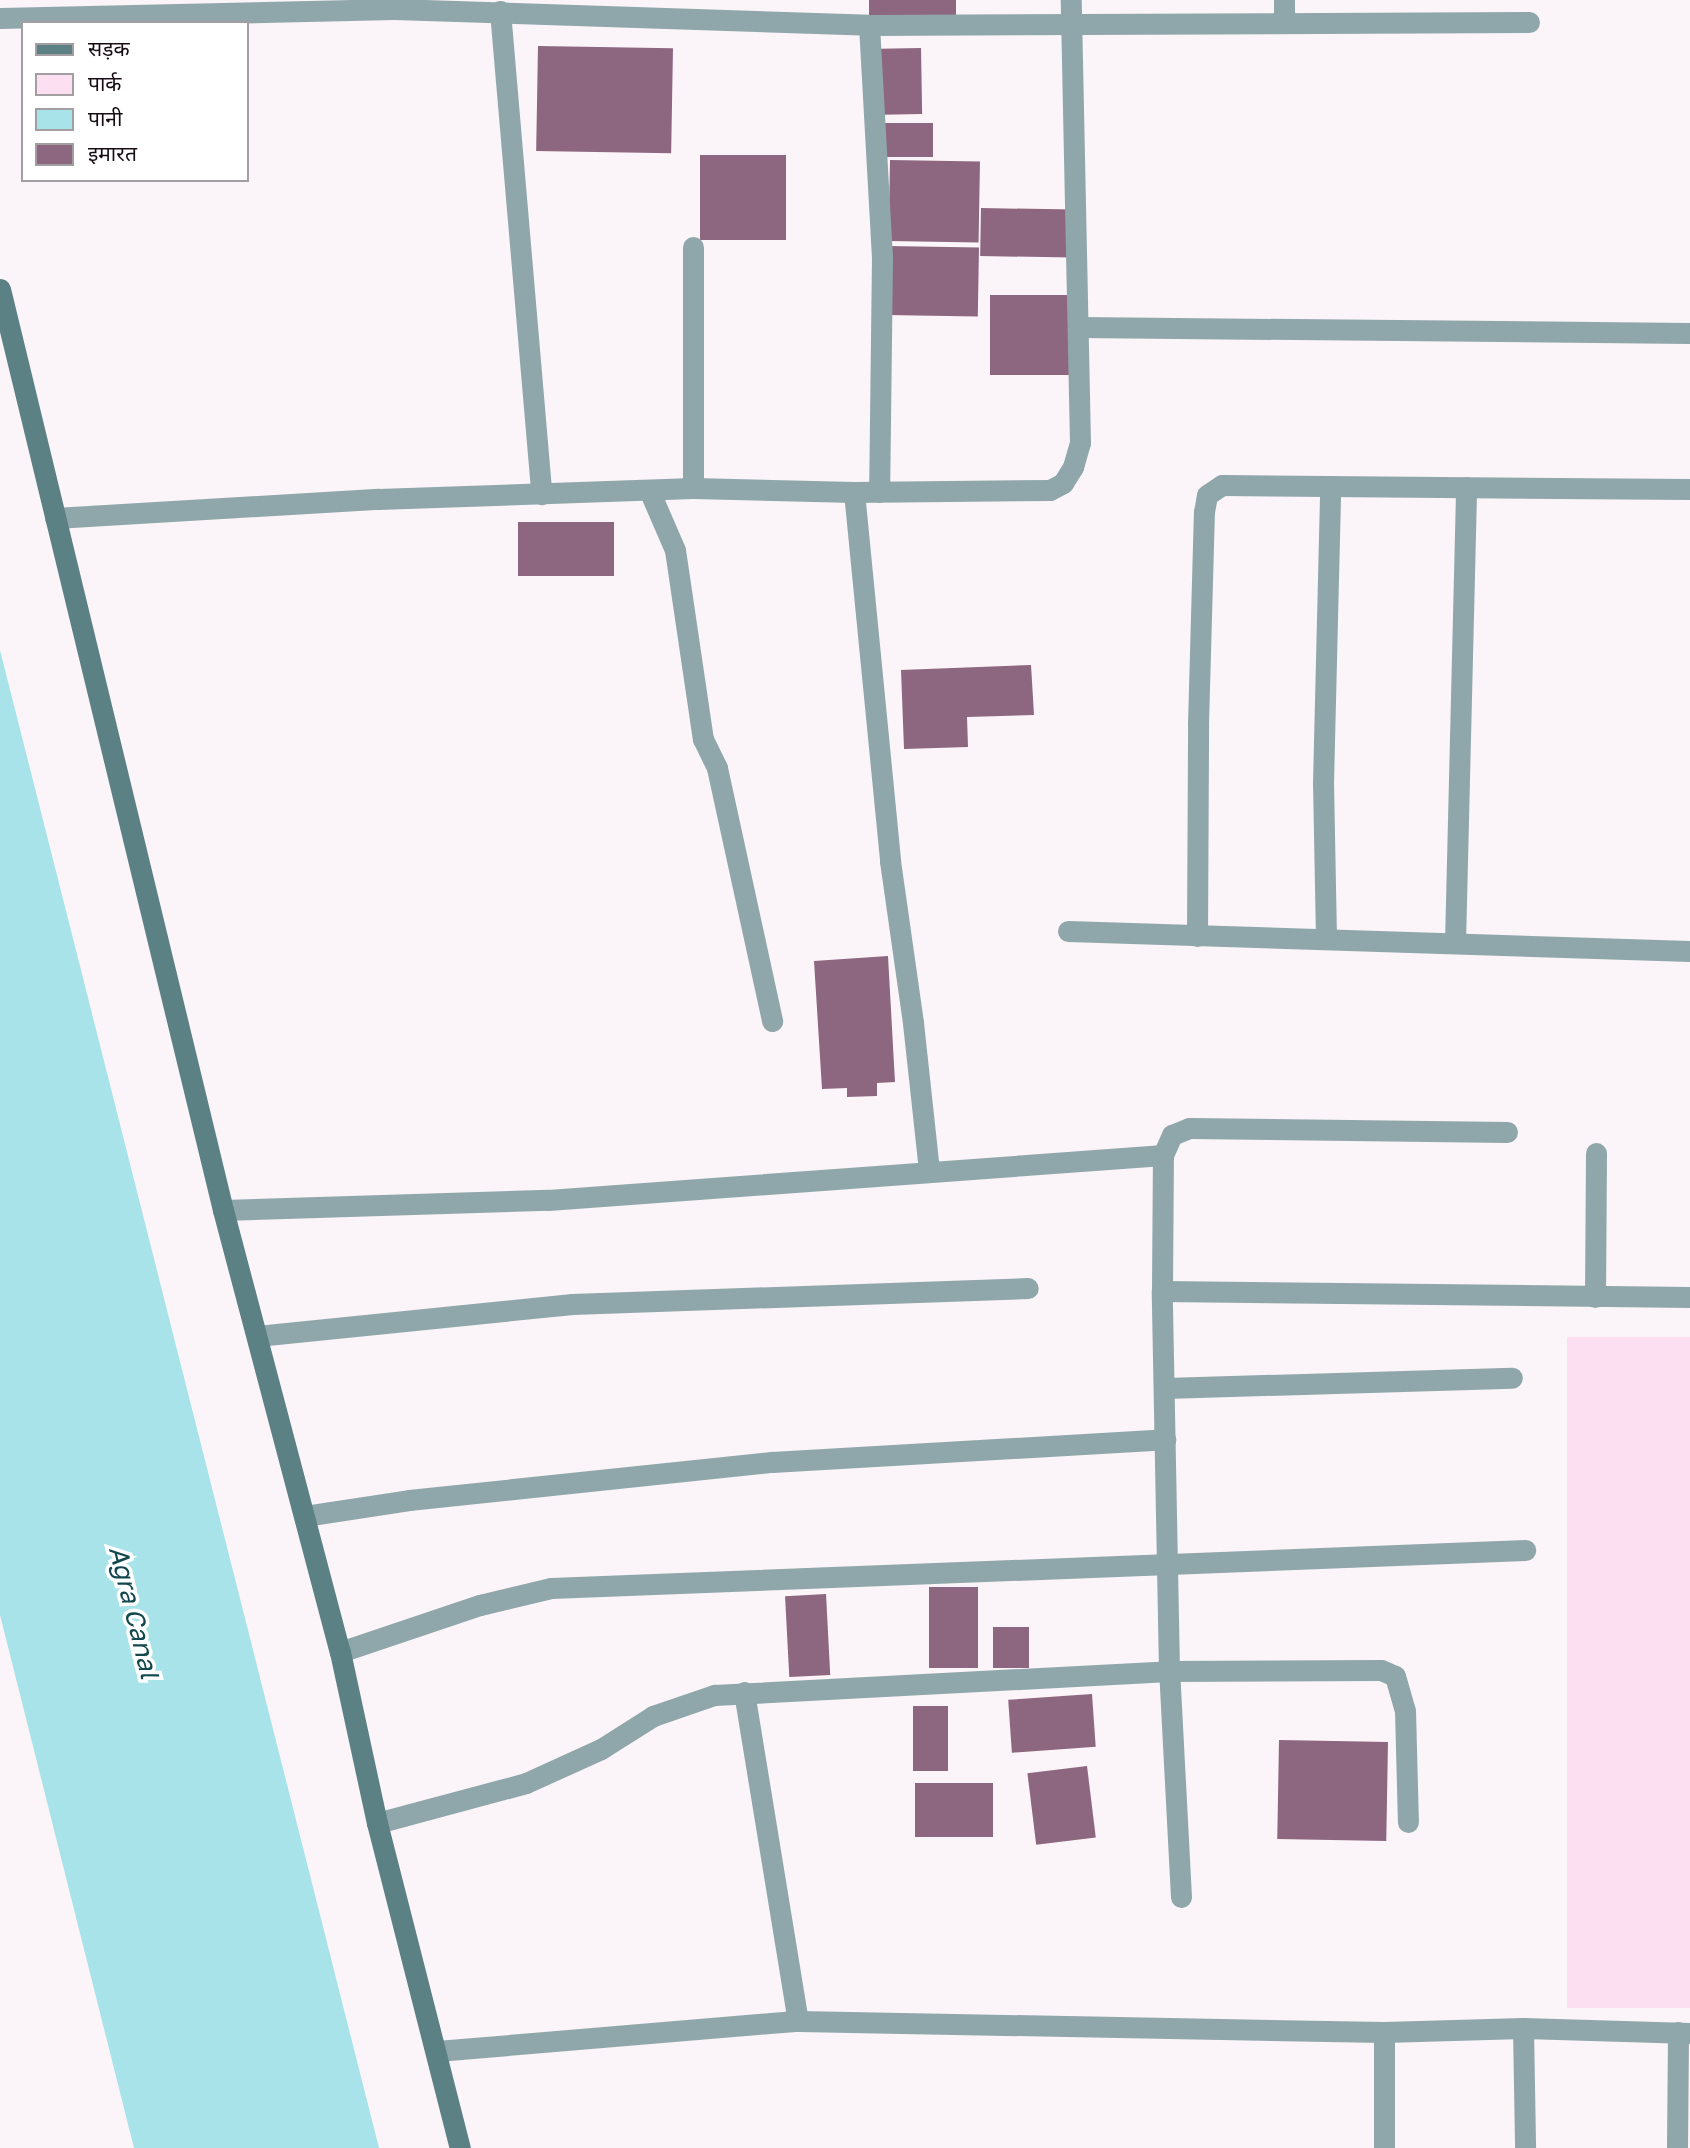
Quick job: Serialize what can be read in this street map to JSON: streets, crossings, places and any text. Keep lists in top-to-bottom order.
{
  "water": ["Agra Canal"],
  "legend": [
    "सड़क",
    "पार्क",
    "पानी",
    "इमारत"
  ]
}
